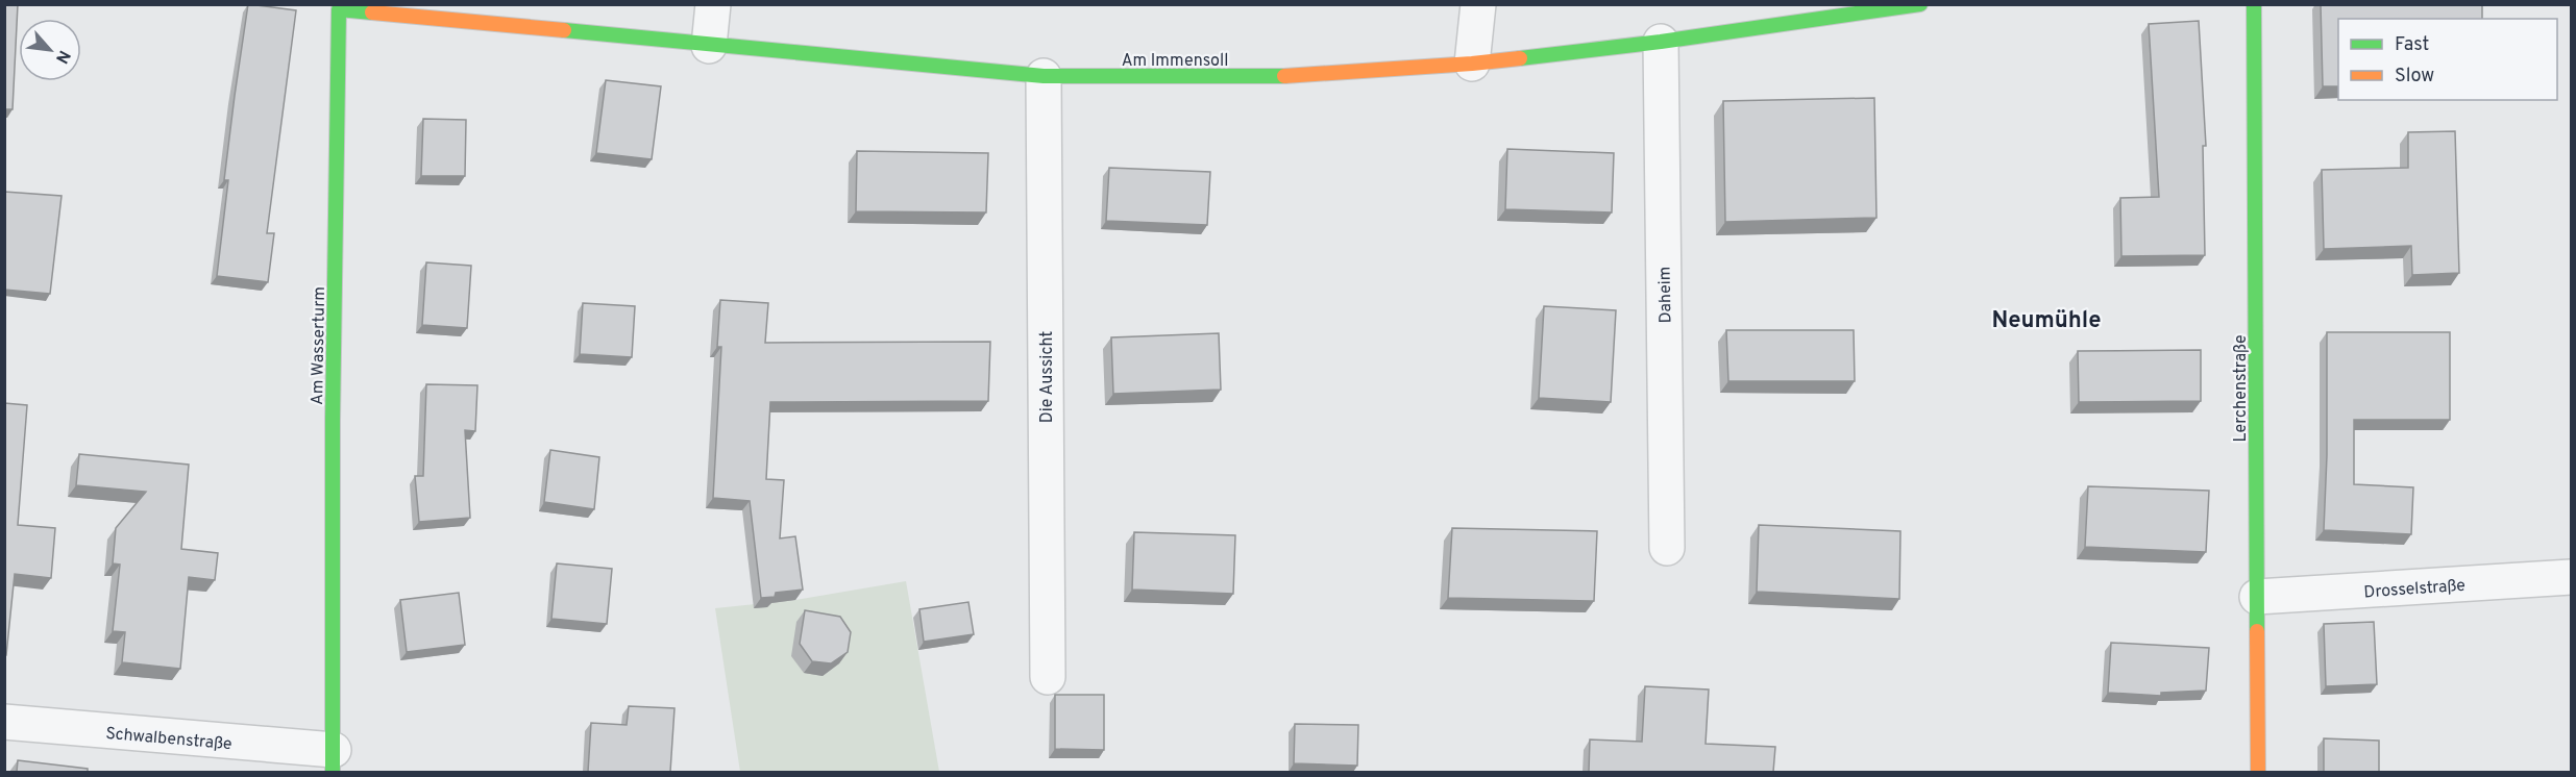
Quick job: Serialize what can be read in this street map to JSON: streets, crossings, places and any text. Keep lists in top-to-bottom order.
{
  "streets": {
    "street": [
      "Am Immensoll",
      "Daheim",
      "Am Wasserturm",
      "Die Aussicht",
      "Lerchenstraße",
      "Drosselstraße",
      "Schwalbenstraße"
    ]
  },
  "crossings": [
    ["Am Immensoll", "Daheim"],
    ["Am Immensoll", "Am Wasserturm"],
    ["Am Immensoll", "Die Aussicht"],
    ["Am Wasserturm", "Schwalbenstraße"],
    ["Lerchenstraße", "Drosselstraße"]
  ],
  "districts": ["Neumühle"],
  "legend": ["Fast", "Slow"],
  "north": "bottom right"
}
